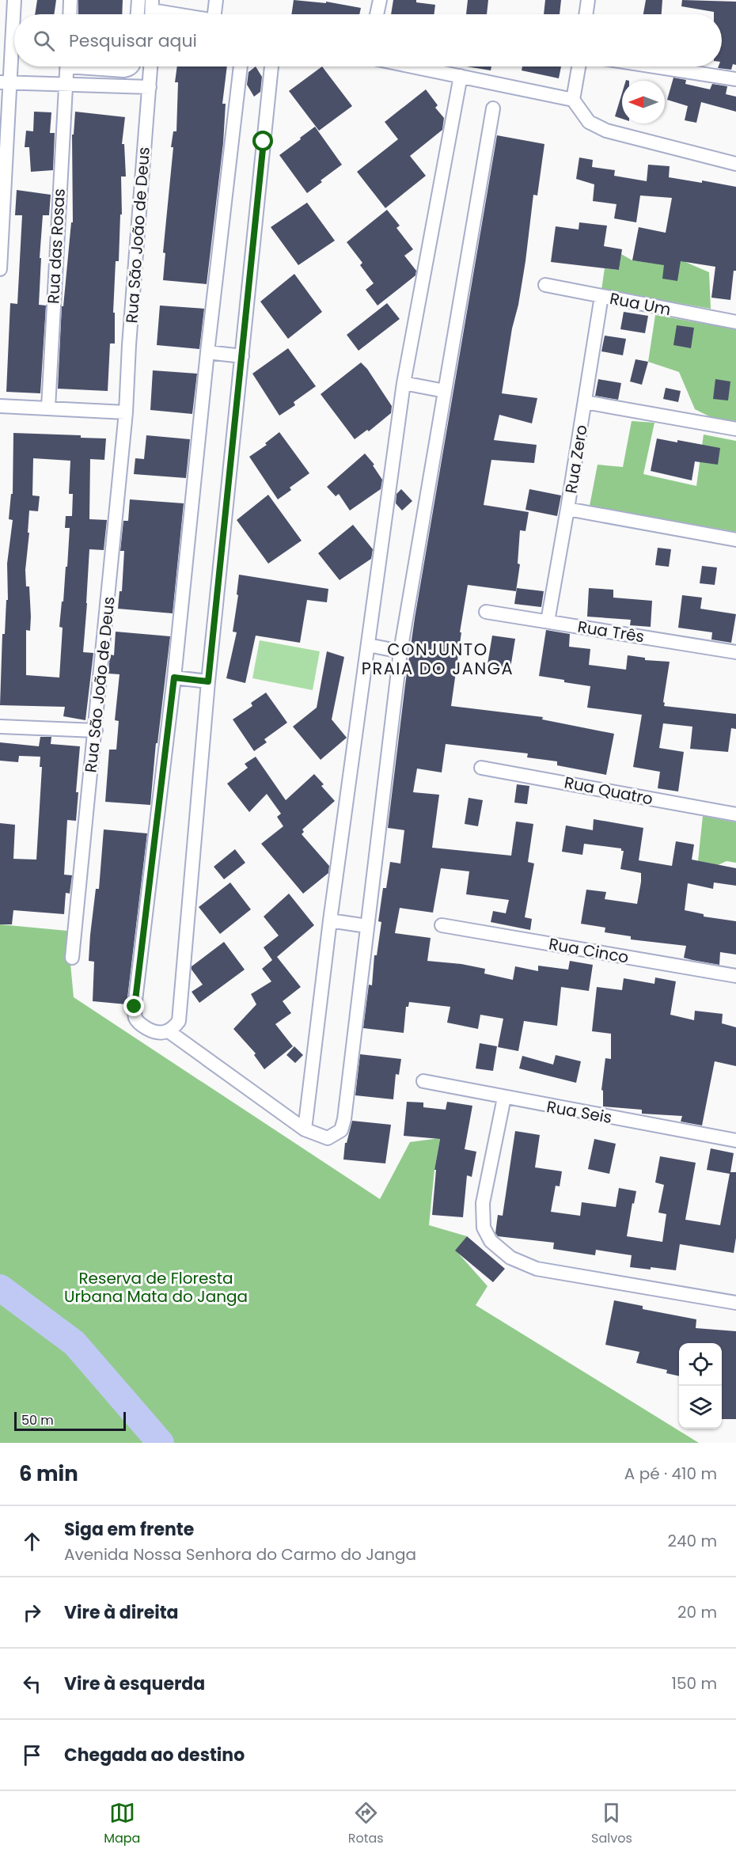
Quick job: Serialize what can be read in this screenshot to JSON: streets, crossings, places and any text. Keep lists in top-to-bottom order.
{
  "streets": {
    "street": [
      "Rua São João de Deus",
      "Rua das Rosas",
      "Rua Um",
      "Rua Zero",
      "Rua Três",
      "Rua Quatro",
      "Rua Cinco",
      "Rua Seis"
    ]
  },
  "crossings": [
    ["Rua Um", "Rua Zero"],
    ["Rua Zero", "Rua Três"]
  ],
  "districts": ["CONJUNTO PRAIA DO JANGA"],
  "parks": ["Reserva de Floresta Urbana Mata do Janga"],
  "scale_bar": "50 m",
  "north": "left",
  "page": {
    "search": "Pesquisar aqui",
    "scale": "50 m",
    "heading": ["6 min", "A pé · 410 m"],
    "list": [
      ["Siga em frente", "Avenida Nossa Senhora do Carmo do Janga", "240 m"],
      ["Vire à direita", "20 m"],
      ["Vire à esquerda", "150 m"],
      "Chegada ao destino"
    ],
    "nav": ["Mapa", "Rotas", "Salvos"]
  }
}
